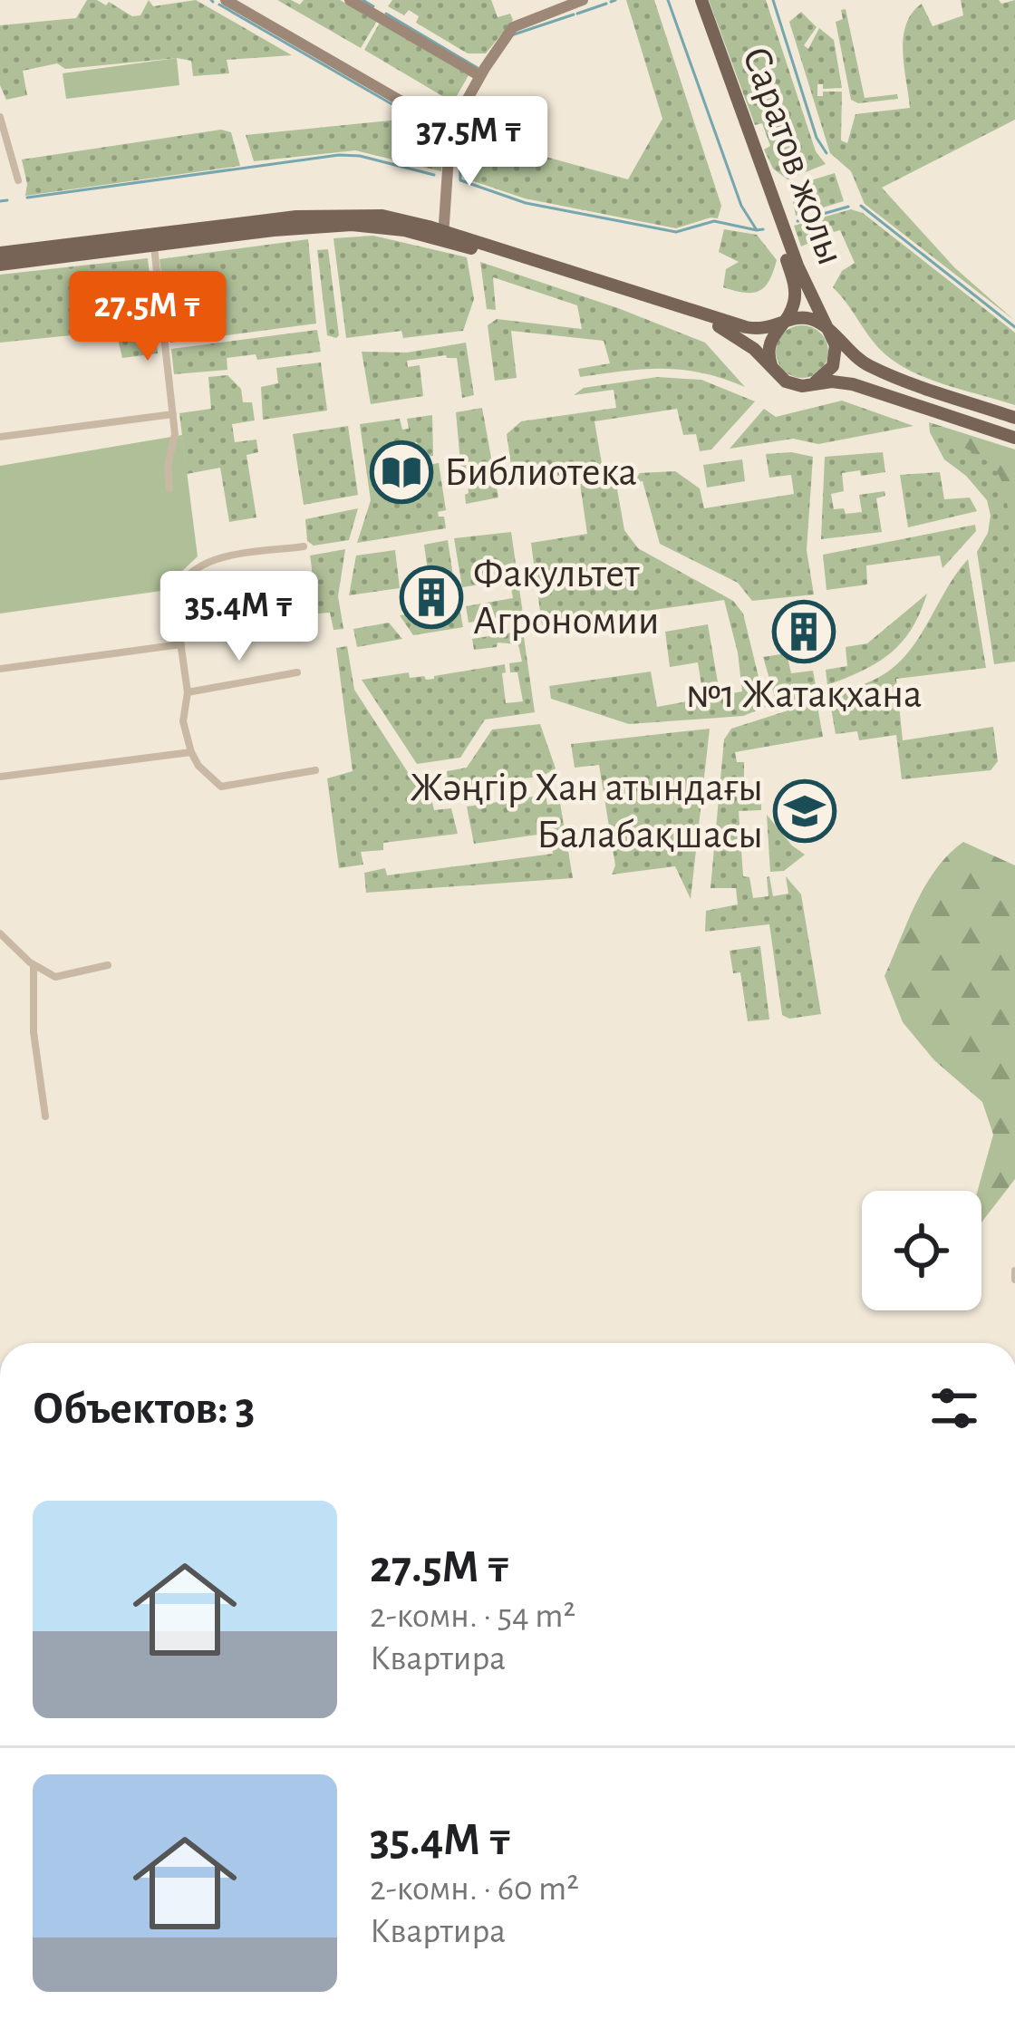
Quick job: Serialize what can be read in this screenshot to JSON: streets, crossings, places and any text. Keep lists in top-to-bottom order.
{
  "streets": {
    "main road": ["Саратов жолы"]
  },
  "places": {
    "library": ["Библиотека"],
    "building": ["Факультет Агрономии", "№1 Жатақхана"],
    "school or university": ["Жәңгір Хан атындағы Балабақшасы"]
  },
  "page": {
    "price": ["37.5M ₸", "27.5M ₸", "35.4M ₸"],
    "heading": "Объектов: 3",
    "list": [
      {
        "name": "27.5M ₸",
        "note": "2-комн. · 54 m² · Квартира"
      },
      {
        "name": "35.4M ₸",
        "note": "2-комн. · 60 m² · Квартира"
      }
    ]
  }
}
